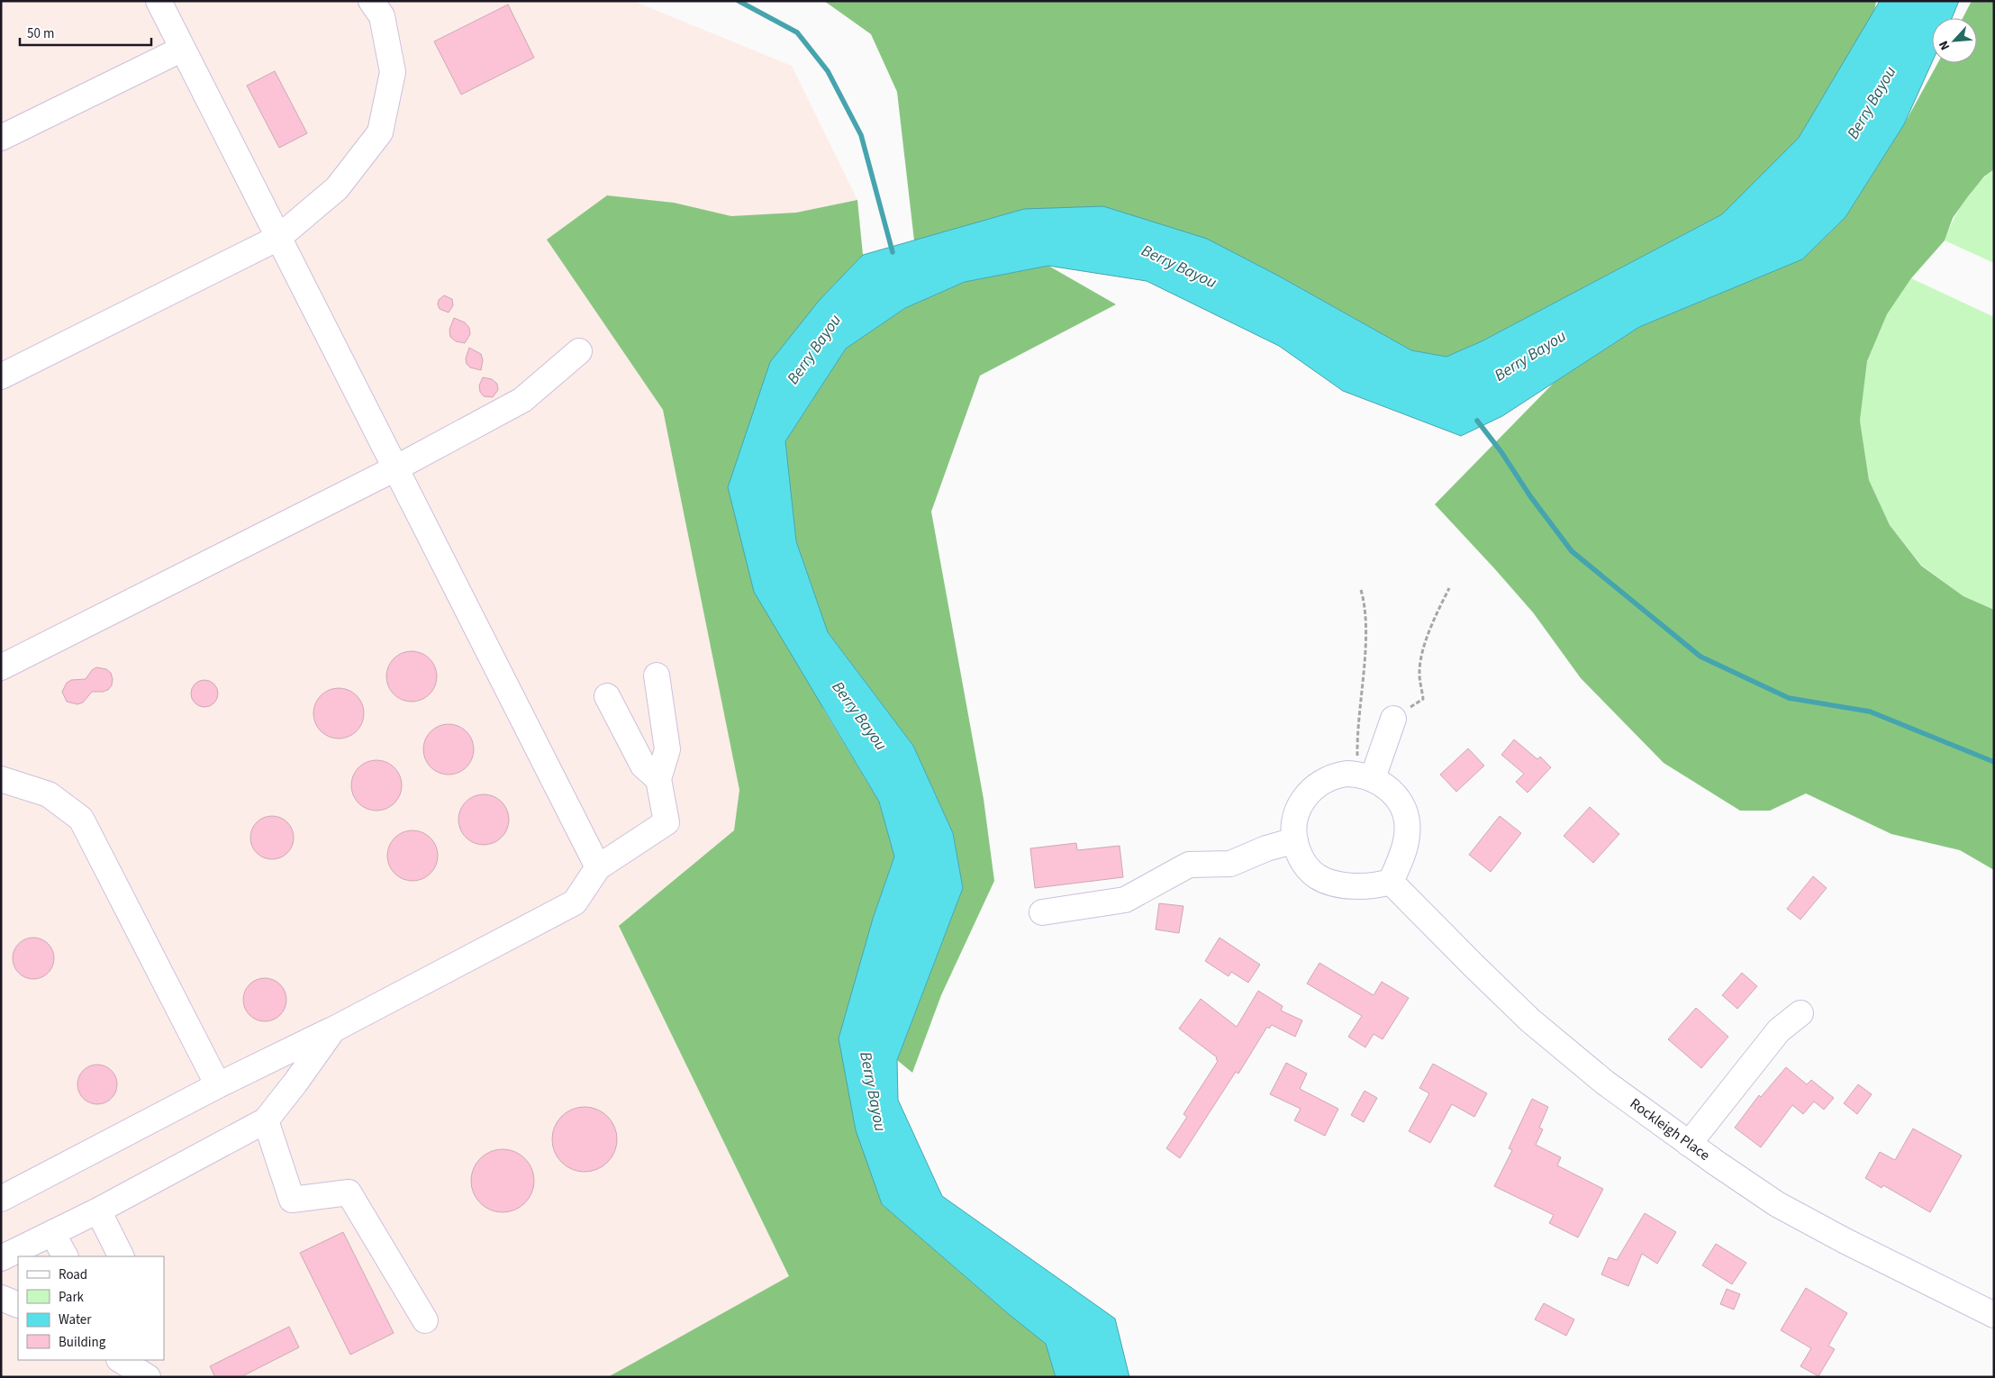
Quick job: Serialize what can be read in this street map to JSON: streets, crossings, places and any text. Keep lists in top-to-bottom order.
{
  "streets": {
    "street": ["Rockleigh Place"]
  },
  "water": ["Berry Bayou"],
  "legend": [
    "Road",
    "Park",
    "Water",
    "Building"
  ],
  "scale_bar": "50 m",
  "north": "bottom left"
}
